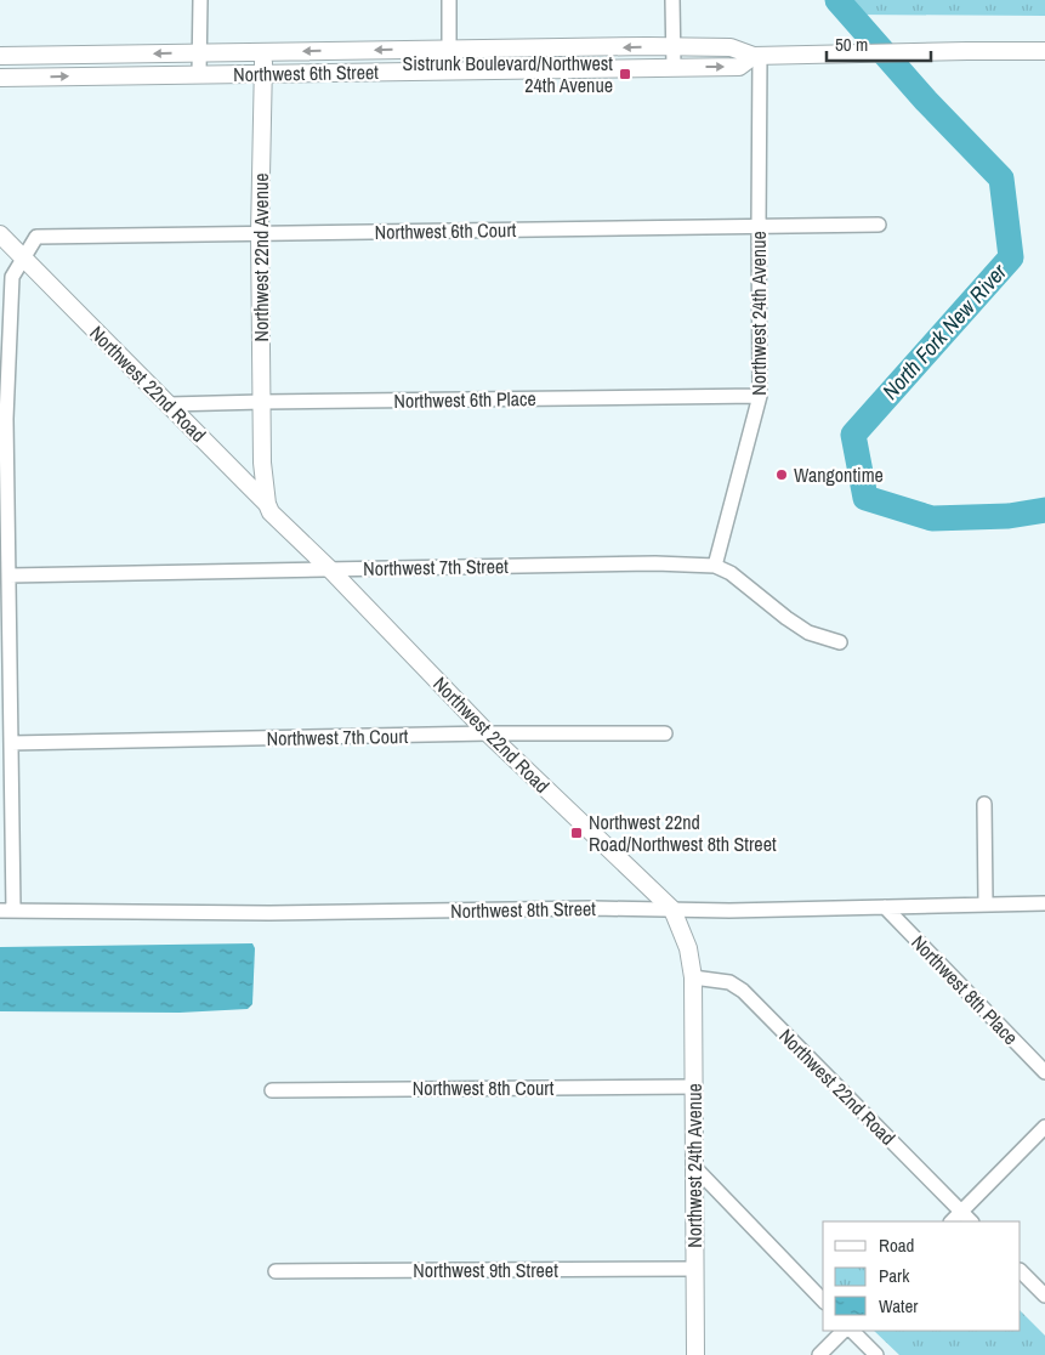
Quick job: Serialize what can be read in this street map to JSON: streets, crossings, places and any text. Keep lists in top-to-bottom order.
{
  "streets": {
    "street": [
      "Northwest 6th Street",
      "Northwest 6th Court",
      "Northwest 22nd Avenue",
      "Northwest 24th Avenue",
      "Northwest 22nd Road",
      "Northwest 6th Place",
      "Northwest 7th Street",
      "Northwest 7th Court",
      "Northwest 8th Street",
      "Northwest 8th Place",
      "Northwest 8th Court",
      "Northwest 9th Street"
    ]
  },
  "crossings": [
    ["Northwest 6th Street", "Northwest 22nd Avenue"],
    ["Northwest 6th Street", "Northwest 24th Avenue"],
    ["Northwest 6th Court", "Northwest 22nd Avenue"],
    ["Northwest 6th Court", "Northwest 24th Avenue"],
    ["Northwest 6th Court", "Northwest 22nd Road"],
    ["Northwest 22nd Avenue", "Northwest 22nd Road"],
    ["Northwest 22nd Avenue", "Northwest 6th Place"],
    ["Northwest 24th Avenue", "Northwest 22nd Road"],
    ["Northwest 24th Avenue", "Northwest 6th Place"],
    ["Northwest 24th Avenue", "Northwest 7th Street"],
    ["Northwest 24th Avenue", "Northwest 8th Court"],
    ["Northwest 24th Avenue", "Northwest 9th Street"],
    ["Northwest 22nd Road", "Northwest 6th Place"],
    ["Northwest 22nd Road", "Northwest 7th Street"],
    ["Northwest 22nd Road", "Northwest 7th Court"],
    ["Northwest 22nd Road", "Northwest 8th Street"],
    ["Northwest 8th Street", "Northwest 8th Place"]
  ],
  "water": ["North Fork New River"],
  "places": {
    "transit": ["Sistrunk Boulevard/Northwest 24th Avenue", "Northwest 22nd Road/Northwest 8th Street"],
    "other": ["Wangontime"]
  },
  "legend": ["Road", "Park", "Water"],
  "scale_bar": "50 m"
}
